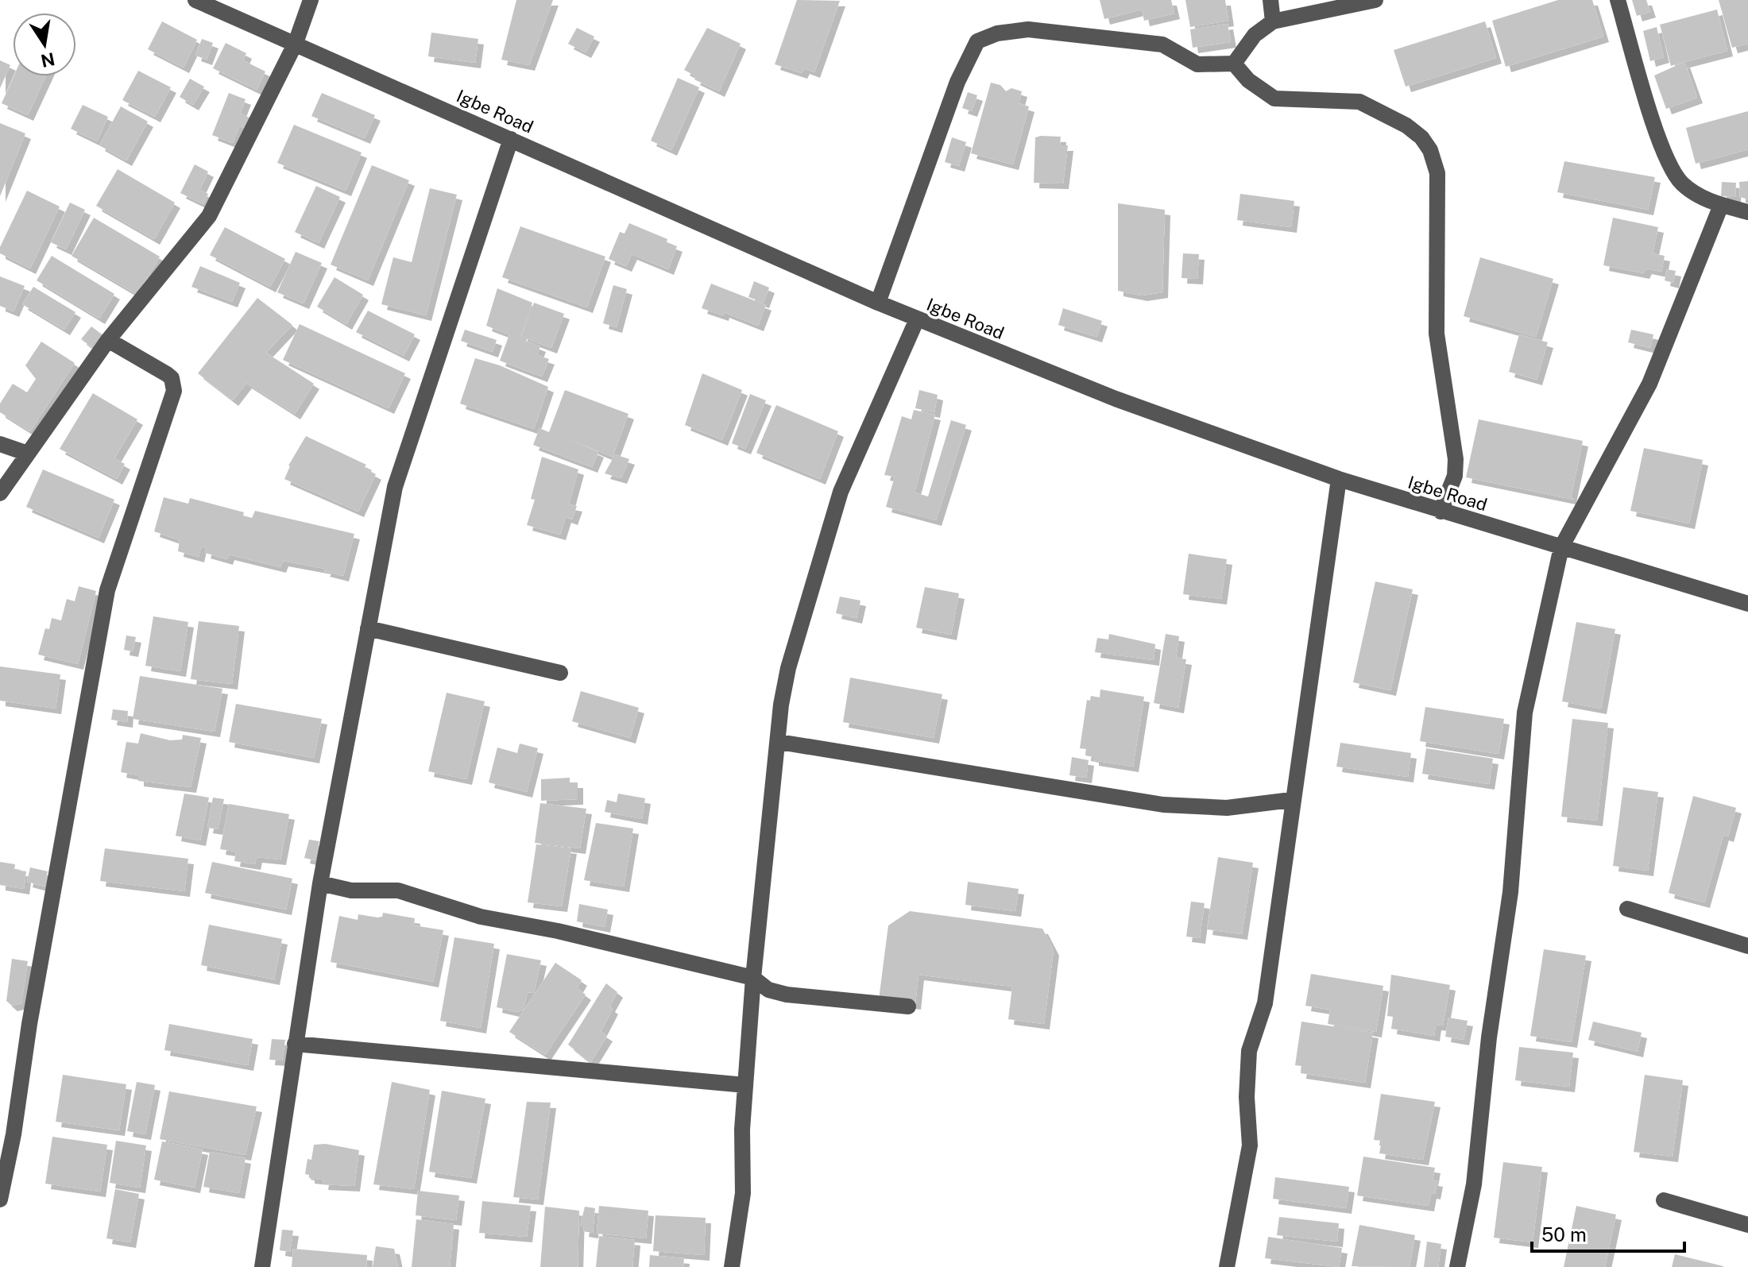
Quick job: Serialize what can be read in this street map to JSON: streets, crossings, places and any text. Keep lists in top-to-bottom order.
{
  "streets": {
    "street": ["Igbe Road"]
  },
  "scale_bar": "50 m",
  "north": "bottom"
}
